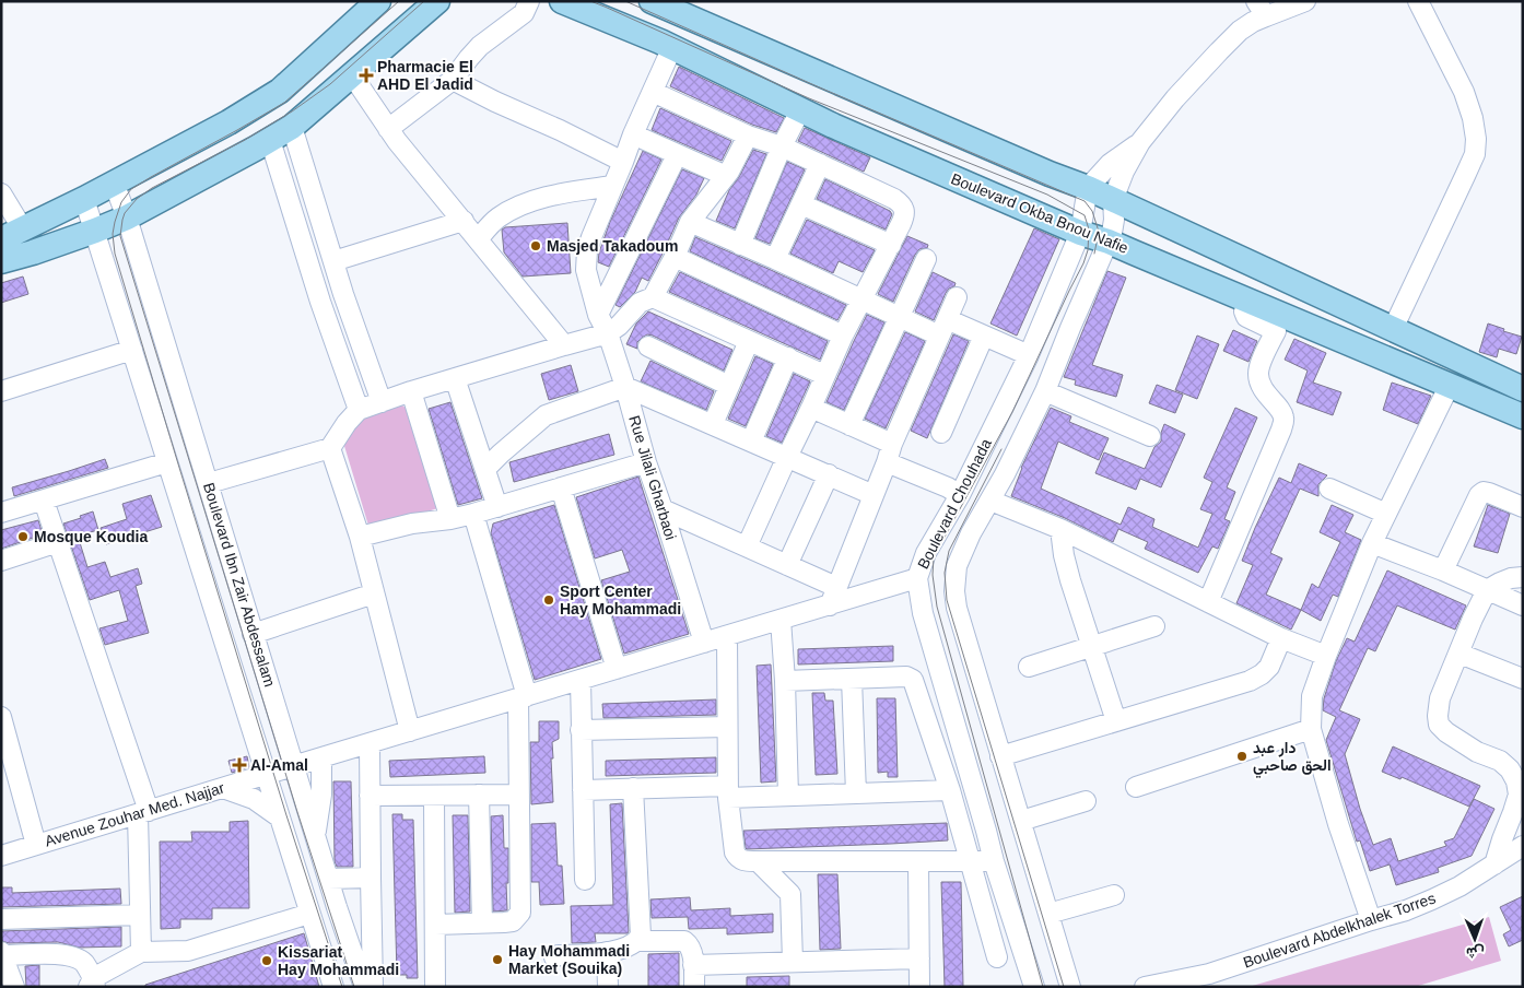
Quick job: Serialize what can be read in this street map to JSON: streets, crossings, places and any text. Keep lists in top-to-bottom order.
{
  "streets": {
    "main road": ["Boulevard Okba Bnou Nafie"],
    "street": [
      "Rue Jilali Gharbaoi",
      "Boulevard Chouhada",
      "Boulevard Ibn Zair Abdessalam",
      "Avenue Zouhar Med. Najjar",
      "Boulevard Abdelkhalek Torres"
    ]
  },
  "crossings": [
    ["Boulevard Okba Bnou Nafie", "Rue Jilali Gharbaoi"],
    ["Boulevard Okba Bnou Nafie", "Boulevard Chouhada"],
    ["Rue Jilali Gharbaoi", "Avenue Zouhar Med. Najjar"],
    ["Boulevard Chouhada", "Avenue Zouhar Med. Najjar"],
    ["Boulevard Ibn Zair Abdessalam", "Avenue Zouhar Med. Najjar"]
  ],
  "places": {
    "health": ["Pharmacie El AHD El Jadid", "Al-Amal"],
    "other": [
      "Masjed Takadoum",
      "Mosque Koudia",
      "Sport Center Hay Mohammadi",
      "دار عبد الحق صاحبي",
      "Hay Mohammadi Market (Souika)",
      "Kissariat Hay Mohammadi"
    ]
  },
  "north": "bottom"
}
